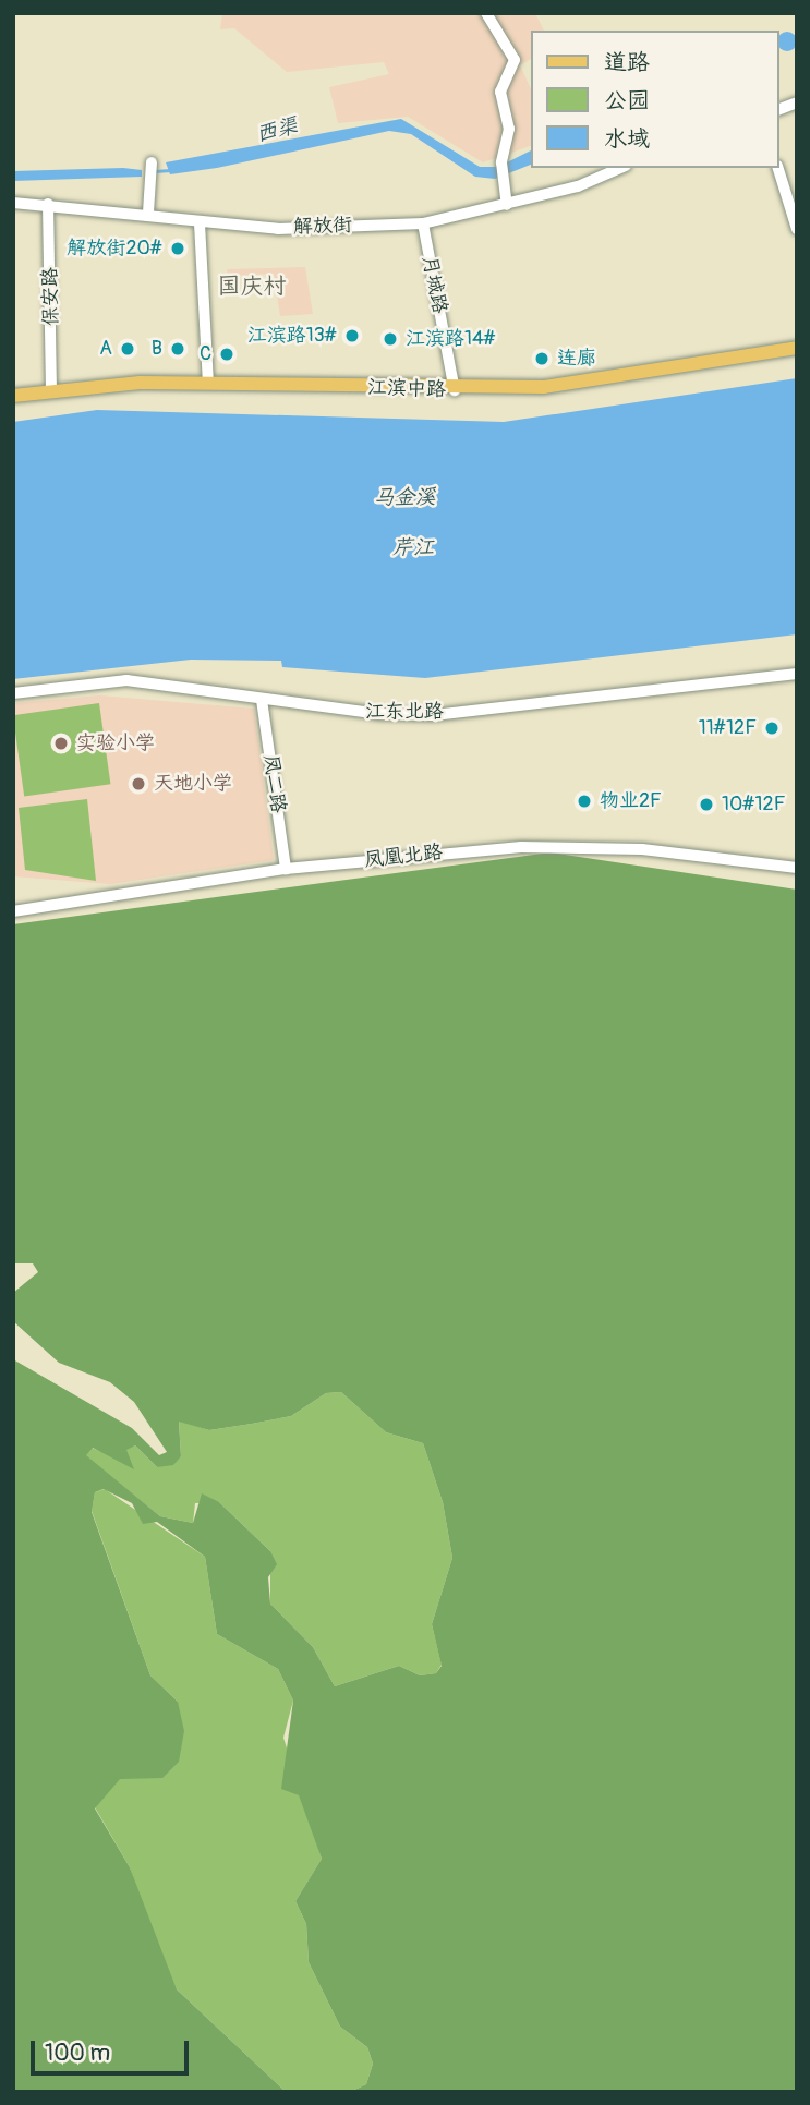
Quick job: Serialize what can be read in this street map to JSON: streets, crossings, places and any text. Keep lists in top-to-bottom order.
{
  "streets": {
    "main road": ["江滨中路"],
    "street": [
      "解放街",
      "月城路",
      "保安路",
      "江东北路",
      "凤二路",
      "凤凰北路"
    ]
  },
  "crossings": [
    ["解放街", "月城路"],
    ["解放街", "保安路"],
    ["月城路", "江滨中路"],
    ["保安路", "江滨中路"],
    ["江东北路", "凤二路"],
    ["凤二路", "凤凰北路"]
  ],
  "districts": ["国庆村"],
  "water": ["西渠", "马金溪", "芹江"],
  "places": [
    "解放街20#",
    "江滨路13#",
    "江滨路14#",
    "A",
    "B",
    "C",
    "连廊",
    "11#12F",
    "实验小学",
    "天地小学",
    "物业2F",
    "10#12F"
  ],
  "legend": ["道路", "公园", "水域"],
  "scale_bar": "100 m"
}
